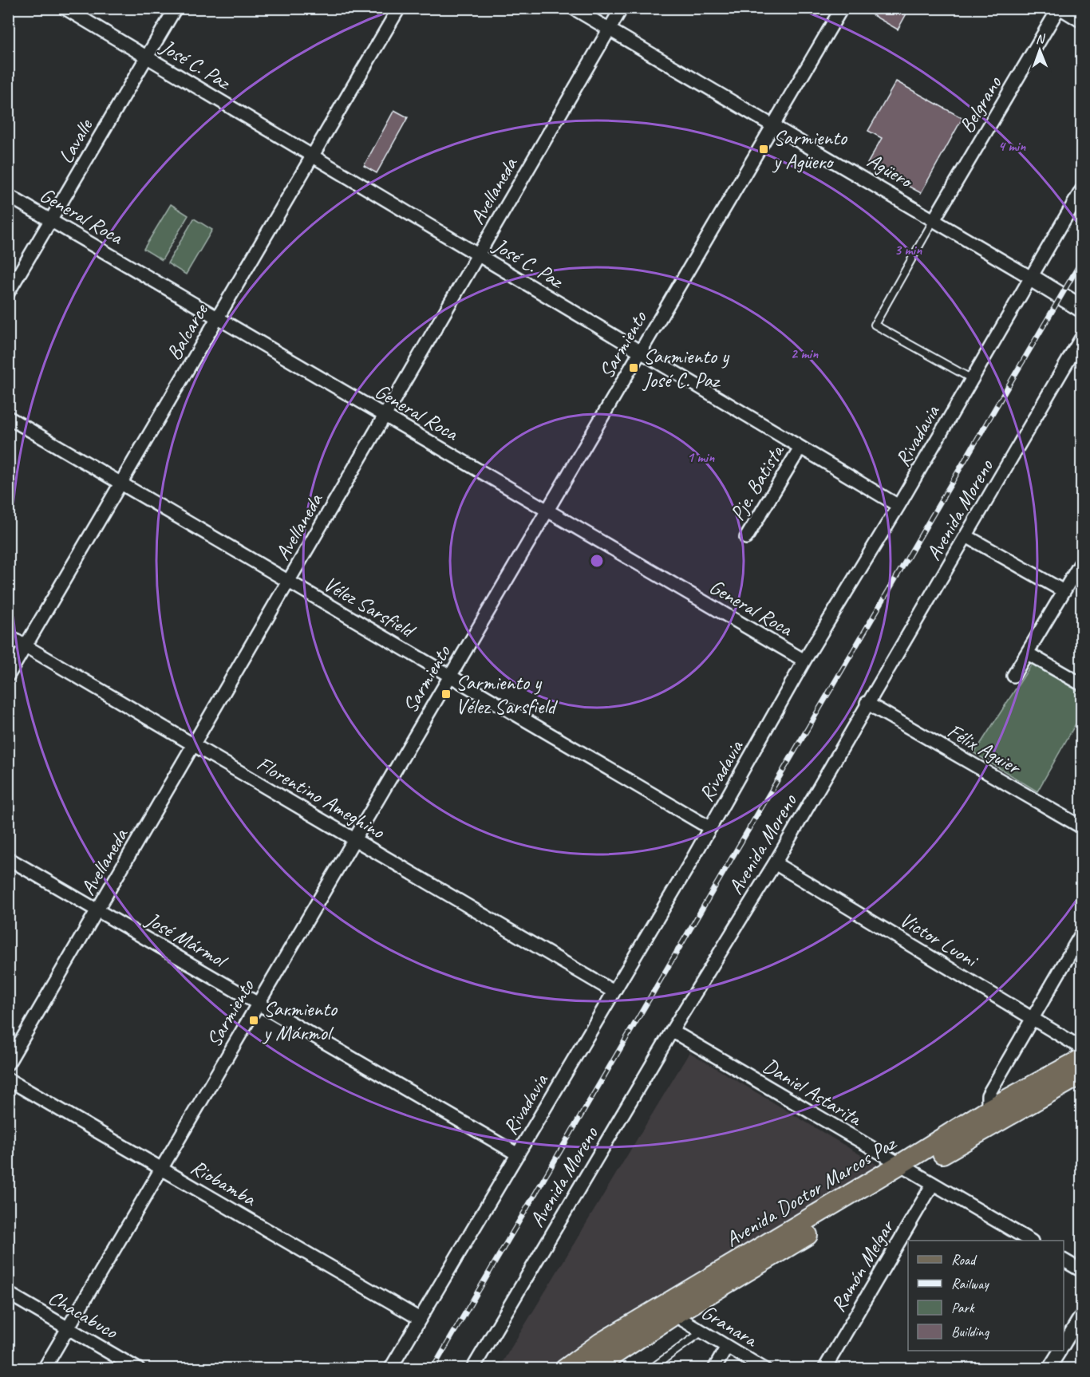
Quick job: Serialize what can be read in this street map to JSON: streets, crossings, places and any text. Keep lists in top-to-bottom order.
{
  "streets": {
    "main road": ["Avenida Doctor Marcos Paz"],
    "street": [
      "José C. Paz",
      "Belgrano",
      "Lavalle",
      "Agüero",
      "Avellaneda",
      "General Roca",
      "Balcarce",
      "Sarmiento",
      "Rivadavia",
      "Pje. Batista",
      "Avenida Moreno",
      "Vélez Sarsfield",
      "Félix Aguier",
      "Florentino Ameghino",
      "José Mármol",
      "Victor Luoni",
      "Daniel Astarita",
      "Riobamba",
      "Ramón Melgar",
      "Chacabuco",
      "Granara"
    ]
  },
  "crossings": [
    ["José C. Paz", "Lavalle"],
    ["José C. Paz", "Avellaneda"],
    ["José C. Paz", "Balcarce"],
    ["José C. Paz", "Sarmiento"],
    ["José C. Paz", "Rivadavia"],
    ["José C. Paz", "Pje. Batista"],
    ["Belgrano", "Agüero"],
    ["Lavalle", "General Roca"],
    ["Agüero", "Avellaneda"],
    ["Agüero", "Sarmiento"],
    ["Agüero", "Rivadavia"],
    ["Avellaneda", "General Roca"],
    ["Avellaneda", "Vélez Sarsfield"],
    ["Avellaneda", "Florentino Ameghino"],
    ["Avellaneda", "José Mármol"],
    ["General Roca", "Balcarce"],
    ["General Roca", "Sarmiento"],
    ["General Roca", "Rivadavia"],
    ["Balcarce", "Vélez Sarsfield"],
    ["Balcarce", "Florentino Ameghino"],
    ["Sarmiento", "Vélez Sarsfield"],
    ["Sarmiento", "Florentino Ameghino"],
    ["Sarmiento", "José Mármol"],
    ["Sarmiento", "Riobamba"],
    ["Sarmiento", "Chacabuco"],
    ["Rivadavia", "Vélez Sarsfield"],
    ["Rivadavia", "Florentino Ameghino"],
    ["Rivadavia", "José Mármol"],
    ["Rivadavia", "Riobamba"],
    ["Avenida Moreno", "Félix Aguier"],
    ["Avenida Moreno", "Victor Luoni"],
    ["Avenida Moreno", "Daniel Astarita"],
    ["Daniel Astarita", "Avenida Doctor Marcos Paz"],
    ["Daniel Astarita", "Ramón Melgar"],
    ["Avenida Doctor Marcos Paz", "Granara"]
  ],
  "places": {
    "transit": [
      "Sarmiento y Agüero",
      "Sarmiento y José C. Paz",
      "Sarmiento y Vélez Sarsfield",
      "Sarmiento y Mármol"
    ]
  },
  "legend": [
    "Road",
    "Railway",
    "Park",
    "Building"
  ],
  "north": "top",
  "rings": [
    "4 min",
    "3 min",
    "2 min",
    "1 min"
  ]
}
